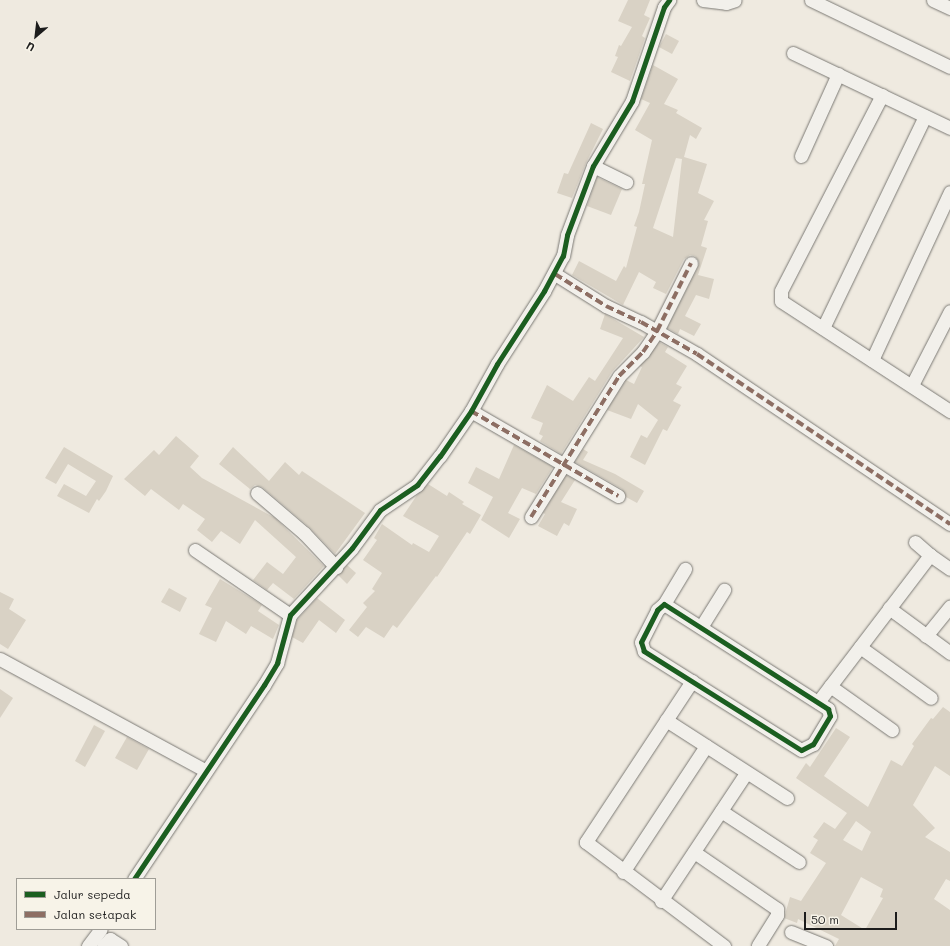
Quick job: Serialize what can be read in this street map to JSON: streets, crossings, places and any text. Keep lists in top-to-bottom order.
{
  "legend": ["Jalur sepeda", "Jalan setapak"],
  "scale_bar": "50 m",
  "north": "bottom left"
}
